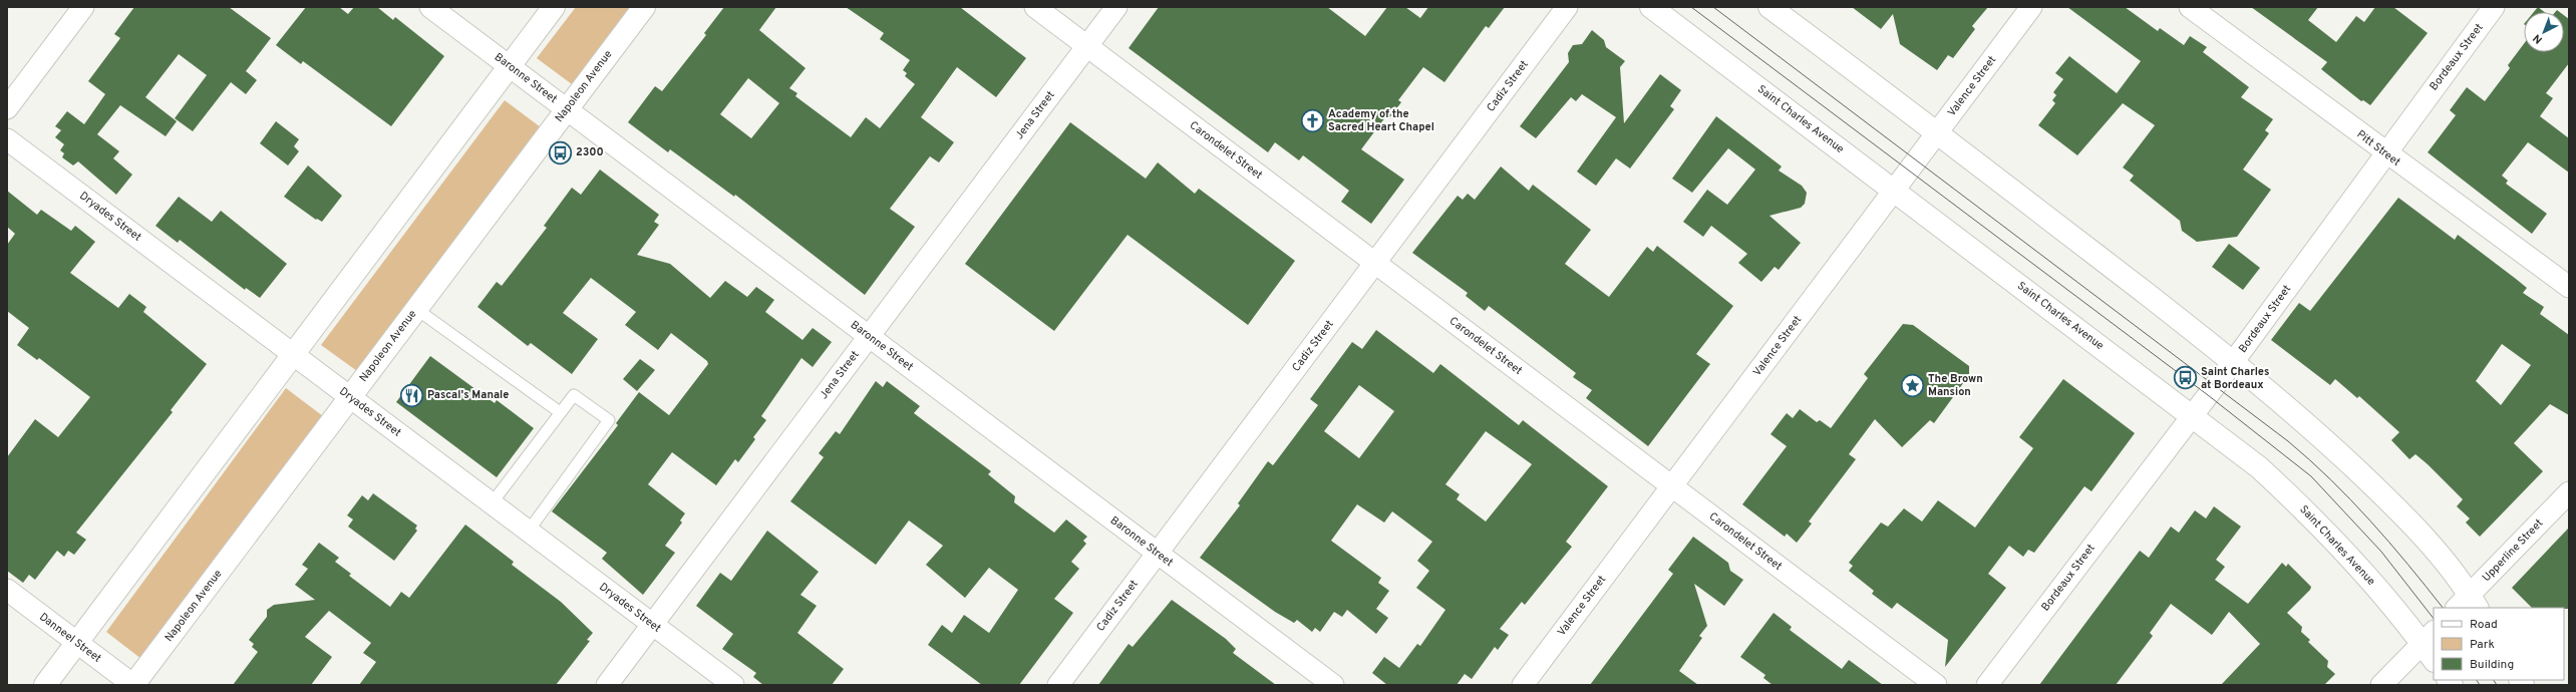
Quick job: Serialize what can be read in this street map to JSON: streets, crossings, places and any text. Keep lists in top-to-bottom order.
{
  "streets": {
    "main road": ["Napoleon Avenue", "Saint Charles Avenue"],
    "street": [
      "Bordeaux Street",
      "Baronne Street",
      "Cadiz Street",
      "Valence Street",
      "Jena Street",
      "Pitt Street",
      "Carondelet Street",
      "Dryades Street",
      "Upperline Street",
      "Danneel Street"
    ]
  },
  "crossings": [
    ["Bordeaux Street", "Saint Charles Avenue"],
    ["Bordeaux Street", "Pitt Street"],
    ["Baronne Street", "Napoleon Avenue"],
    ["Baronne Street", "Cadiz Street"],
    ["Baronne Street", "Jena Street"],
    ["Napoleon Avenue", "Dryades Street"],
    ["Napoleon Avenue", "Danneel Street"],
    ["Cadiz Street", "Carondelet Street"],
    ["Valence Street", "Saint Charles Avenue"],
    ["Valence Street", "Carondelet Street"],
    ["Jena Street", "Carondelet Street"],
    ["Jena Street", "Dryades Street"]
  ],
  "places": {
    "church": ["Academy of the Sacred Heart Chapel"],
    "bus stop": ["2300", "Saint Charles at Bordeaux"],
    "place": ["The Brown Mansion"],
    "restaurant": ["Pascal's Manale"]
  },
  "legend": ["Road", "Park", "Building"],
  "north": "bottom left"
}
